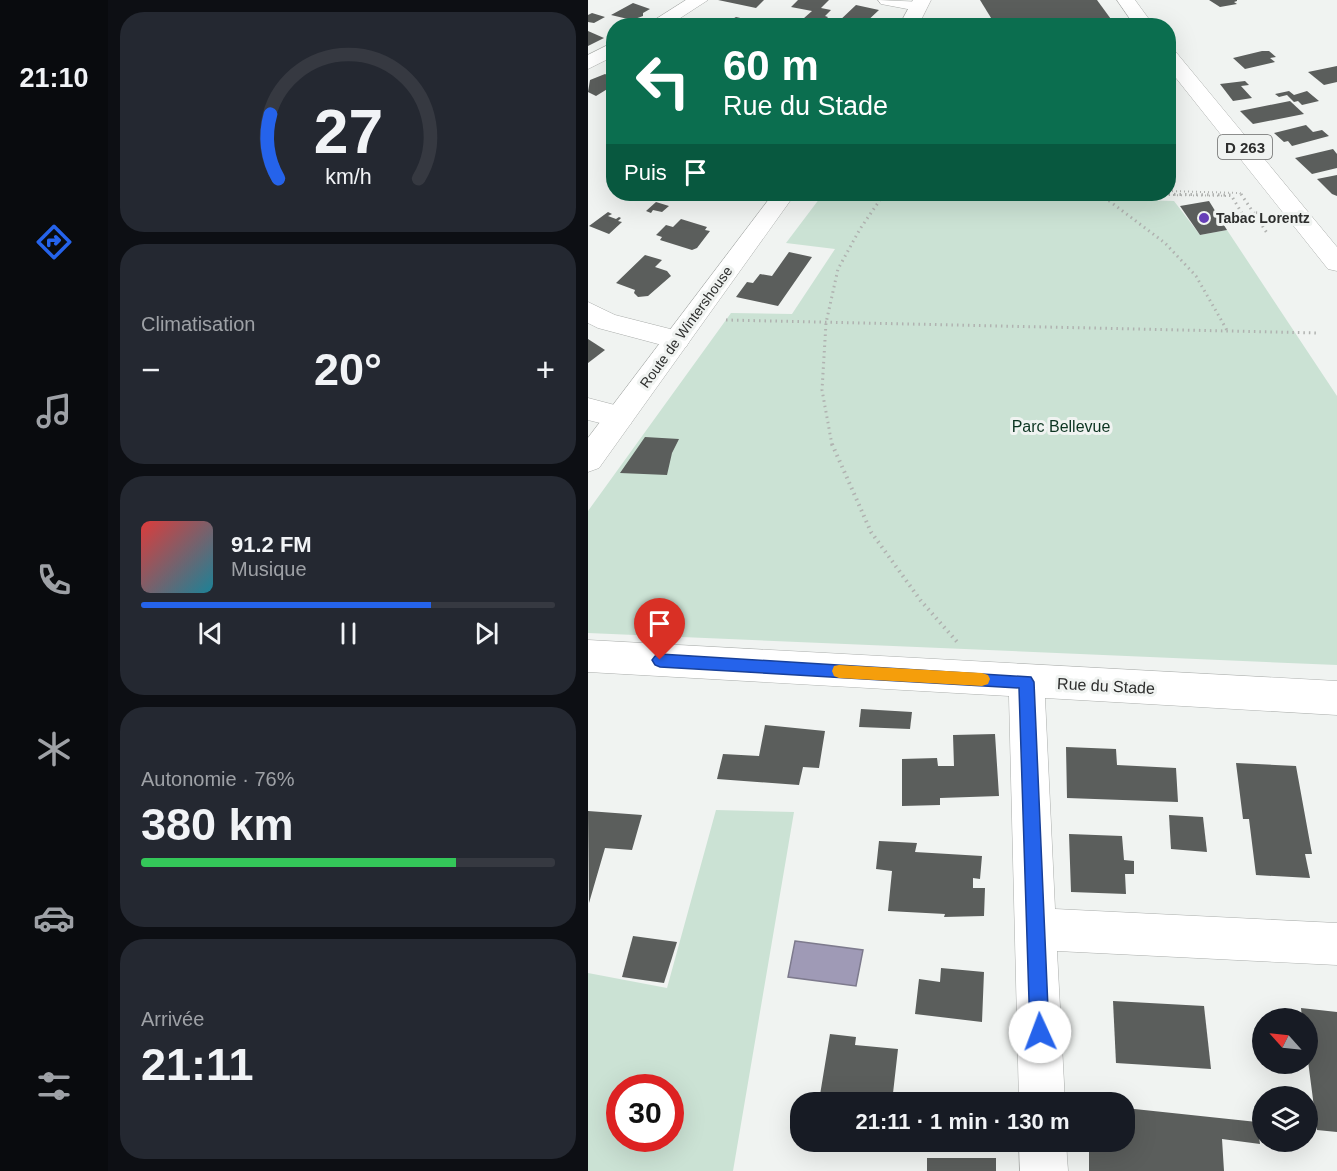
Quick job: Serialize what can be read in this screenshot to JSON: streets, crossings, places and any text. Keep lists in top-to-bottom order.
{
  "streets": {
    "street": ["D 263", "Route de Wintershouse", "Rue du Stade"]
  },
  "parks": ["Parc Bellevue"],
  "places": ["Tabac Lorentz"],
  "north": "top left",
  "page": {
    "tabs": "21:10",
    "turn": ["60 m", "Rue du Stade"],
    "then": "Puis",
    "tile": [
      "Climatisation",
      ["Autonomie · 76%", "380 km"],
      ["Arrivée", "21:11"]
    ],
    "heat": ["−", "20°", "+"],
    "song": ["91.2 FM", "Musique"],
    "limit": "30",
    "trip": "21:11 · 1 min · 130 m",
    "gauge": ["27", "km/h"]
  }
}
